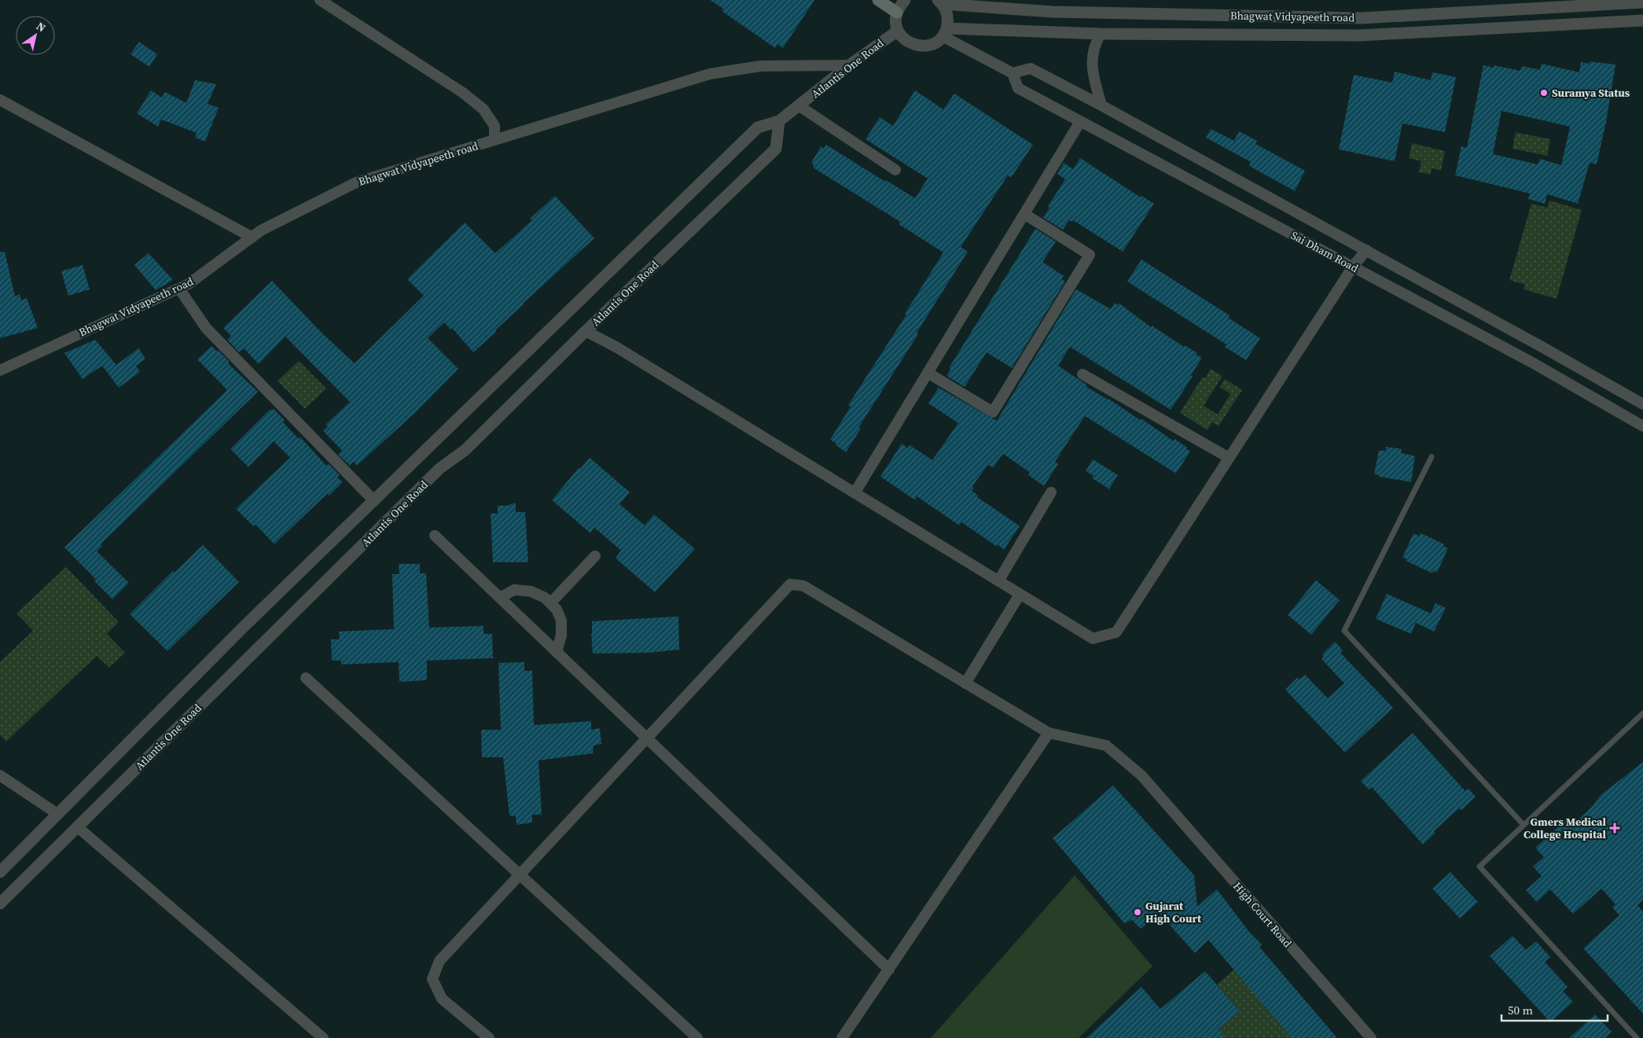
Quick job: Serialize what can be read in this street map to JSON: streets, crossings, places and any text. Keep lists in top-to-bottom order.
{
  "streets": {
    "street": [
      "Bhagwat Vidyapeeth road",
      "Atlantis One Road",
      "Sai Dham Road",
      "High Court Road"
    ]
  },
  "crossings": [
    ["Bhagwat Vidyapeeth road", "Atlantis One Road"]
  ],
  "places": {
    "other": ["Suramya Status", "Gujarat High Court"],
    "health": ["Gmers Medical College Hospital"]
  },
  "scale_bar": "50 m",
  "north": "top right"
}
